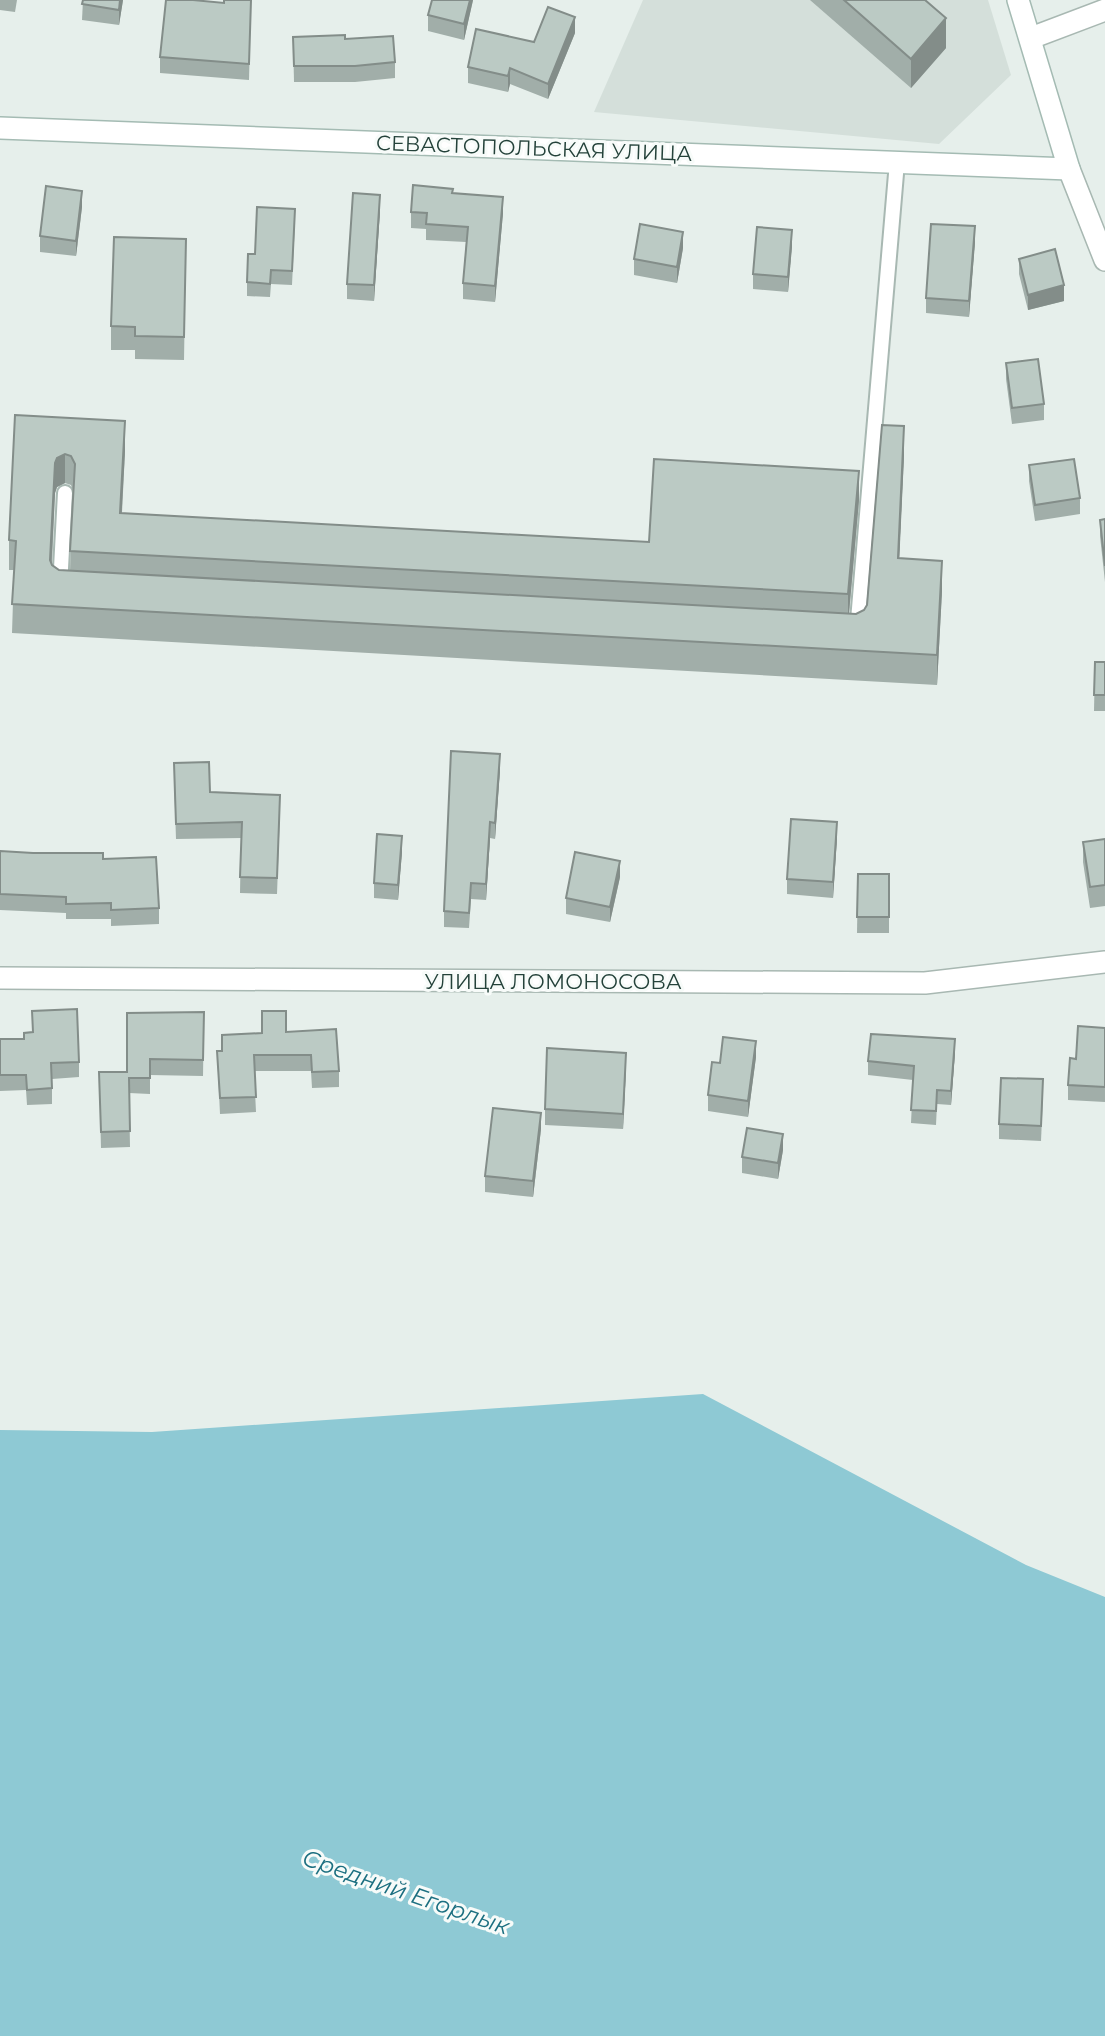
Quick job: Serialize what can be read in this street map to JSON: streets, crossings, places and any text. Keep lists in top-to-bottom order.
{
  "streets": {
    "street": ["СЕВАСТОПОЛЬСКАЯ УЛИЦА", "УЛИЦА ЛОМОНОСОВА"]
  },
  "water": ["Средний Егорлык"]
}
